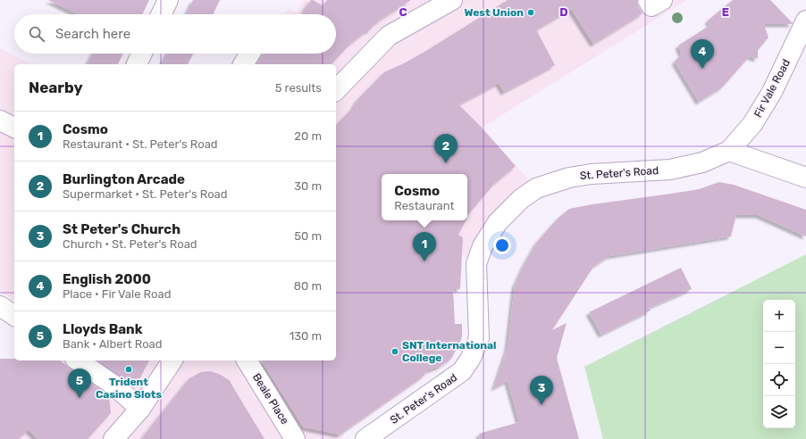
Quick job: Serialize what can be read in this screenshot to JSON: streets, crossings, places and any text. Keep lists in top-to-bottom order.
{
  "streets": {
    "street": ["Fir Vale Road", "St. Peter's Road", "Beale Place"]
  },
  "crossings": [
    ["Fir Vale Road", "St. Peter's Road"]
  ],
  "places": ["West Union", "SNT International College", "Trident Casino Slots"],
  "page": {
    "search": "Search here",
    "pins": [
      "4",
      "2",
      "1",
      "5",
      "3"
    ],
    "heading": ["Nearby", "5 results"],
    "list": [
      {
        "mark": "1",
        "name": "Cosmo",
        "note": "Restaurant · St. Peter's Road",
        "value": "20 m"
      },
      {
        "mark": "2",
        "name": "Burlington Arcade",
        "note": "Supermarket · St. Peter's Road",
        "value": "30 m"
      },
      {
        "mark": "3",
        "name": "St Peter's Church",
        "note": "Church · St. Peter's Road",
        "value": "50 m"
      },
      {
        "mark": "4",
        "name": "English 2000",
        "note": "Place · Fir Vale Road",
        "value": "80 m"
      },
      {
        "mark": "5",
        "name": "Lloyds Bank",
        "note": "Bank · Albert Road",
        "value": "130 m"
      }
    ],
    "popup": ["Cosmo", "Restaurant"],
    "map_buttons": ["+", "−"]
  },
  "grid": {
    "columns": ["C", "D", "E"]
  }
}
